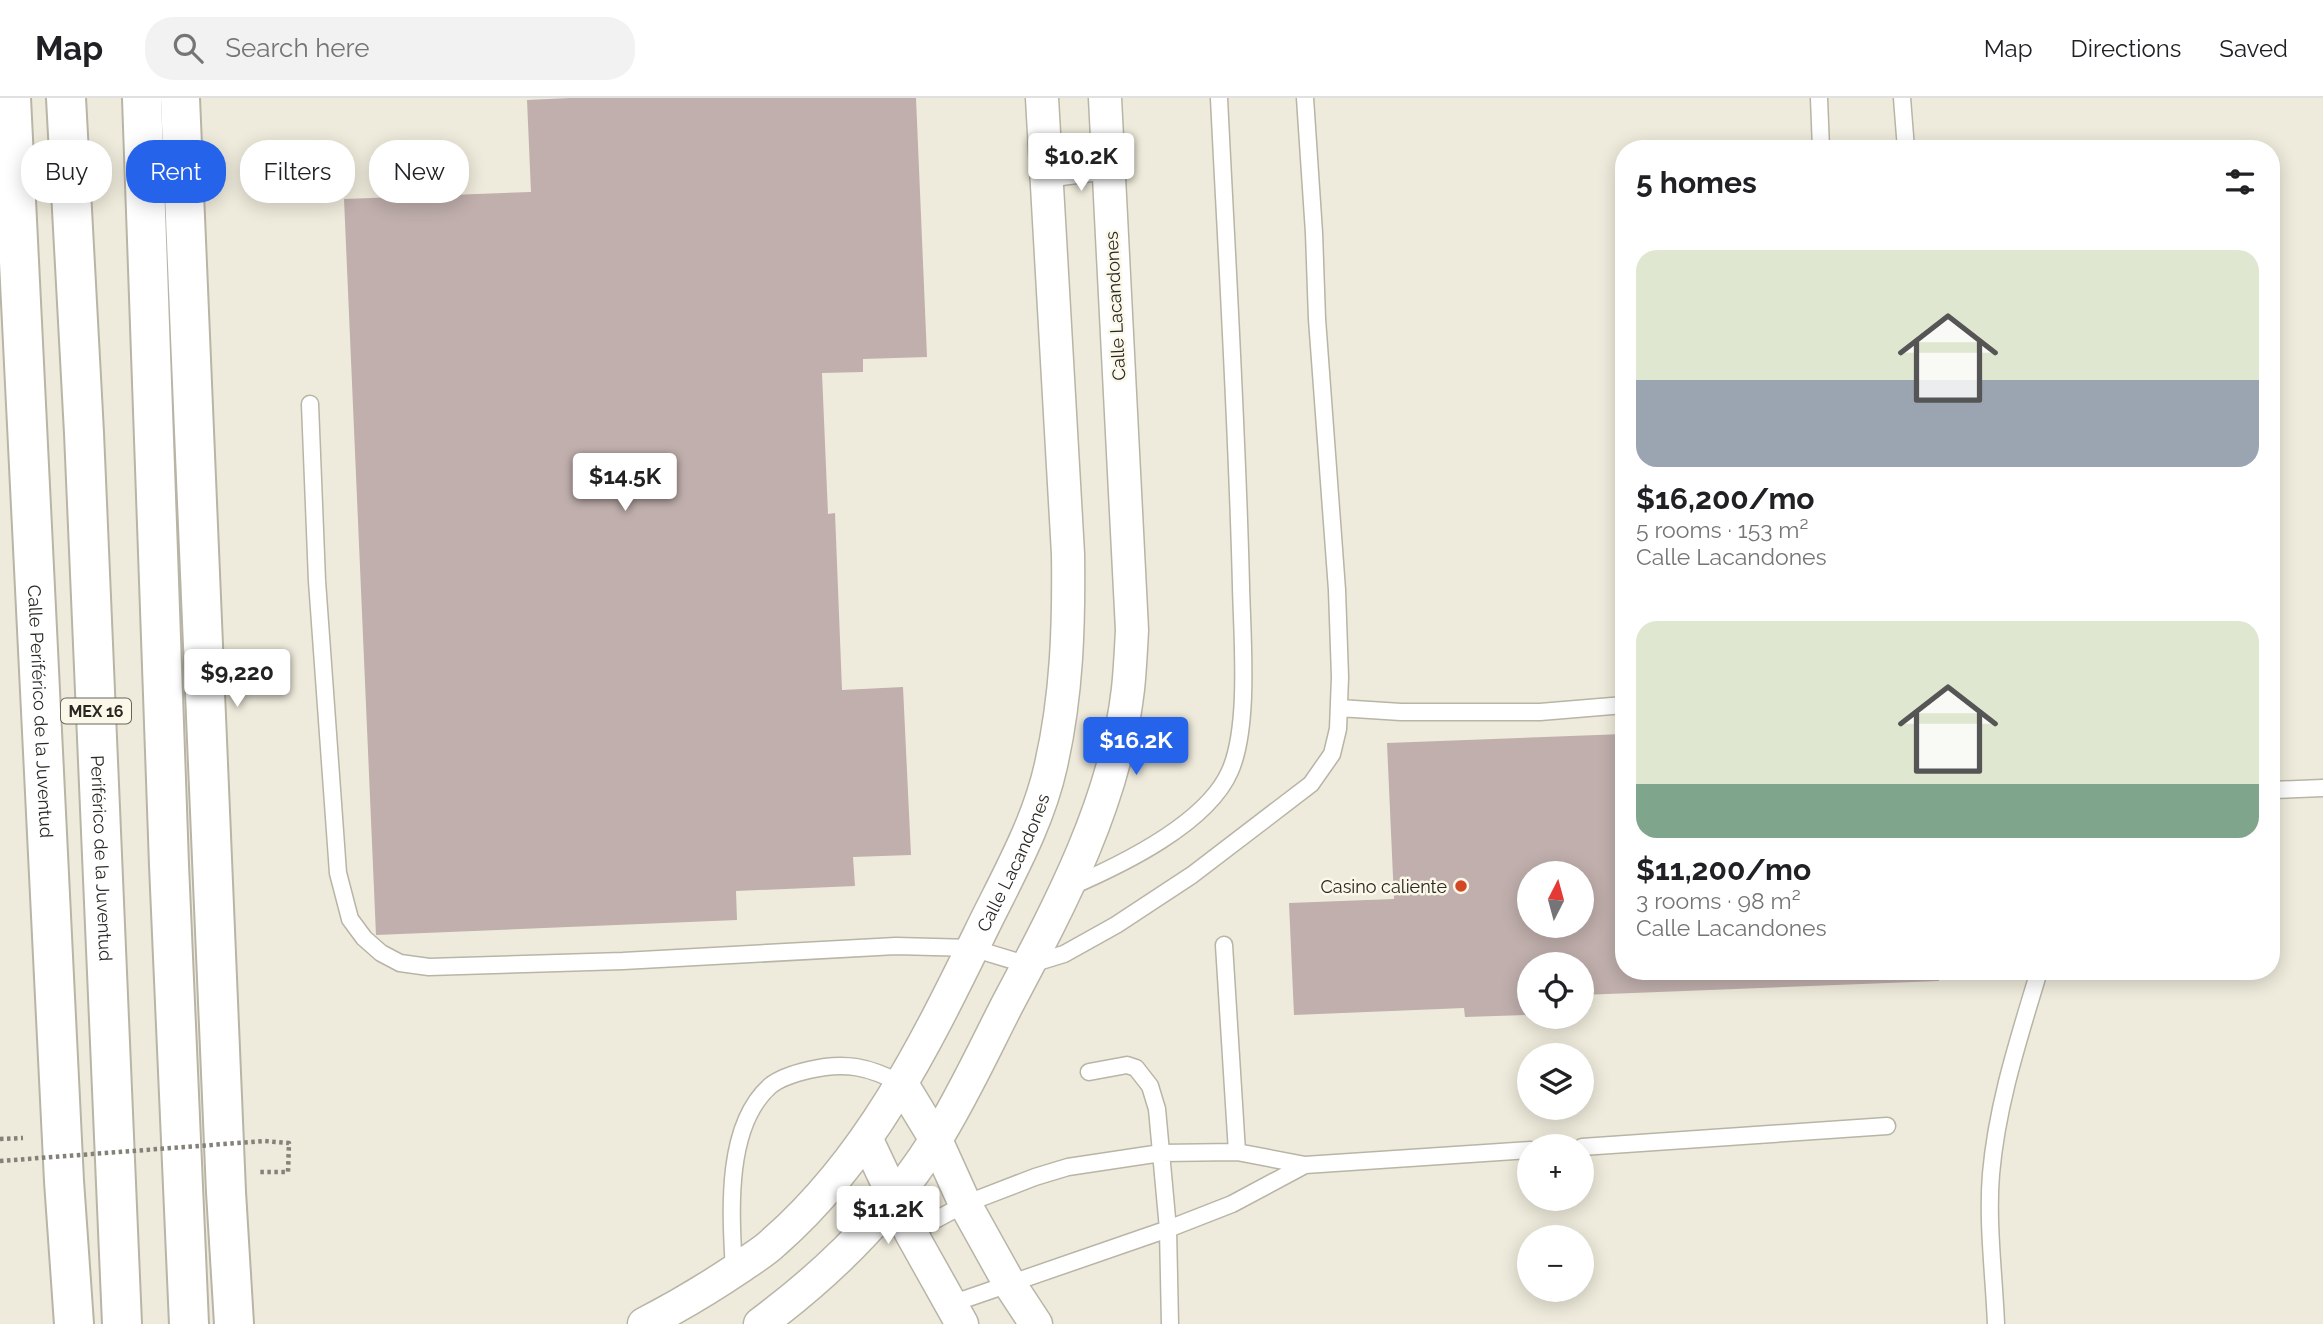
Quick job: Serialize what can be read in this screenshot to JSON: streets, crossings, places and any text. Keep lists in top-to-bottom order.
{
  "streets": {
    "main road": ["Calle Periférico de la Juventud", "MEX 16", "Periférico de la Juventud"],
    "street": ["Calle Lacandones"]
  },
  "places": ["Casino caliente"],
  "north": "top",
  "page": {
    "header": "Map",
    "search": "Search here",
    "nav": ["Map", "Directions", "Saved"],
    "price": [
      "$10.2K",
      "$14.5K",
      "$9,220",
      "$16.2K",
      "$11.2K"
    ],
    "chip": [
      "Buy",
      "Rent",
      "Filters",
      "New"
    ],
    "heading": "5 homes",
    "list": [
      {
        "name": "$16,200/mo",
        "note": "5 rooms · 153 m² · Calle Lacandones"
      },
      {
        "name": "$11,200/mo",
        "note": "3 rooms · 98 m² · Calle Lacandones"
      }
    ],
    "map_buttons": ["+", "−"]
  }
}
